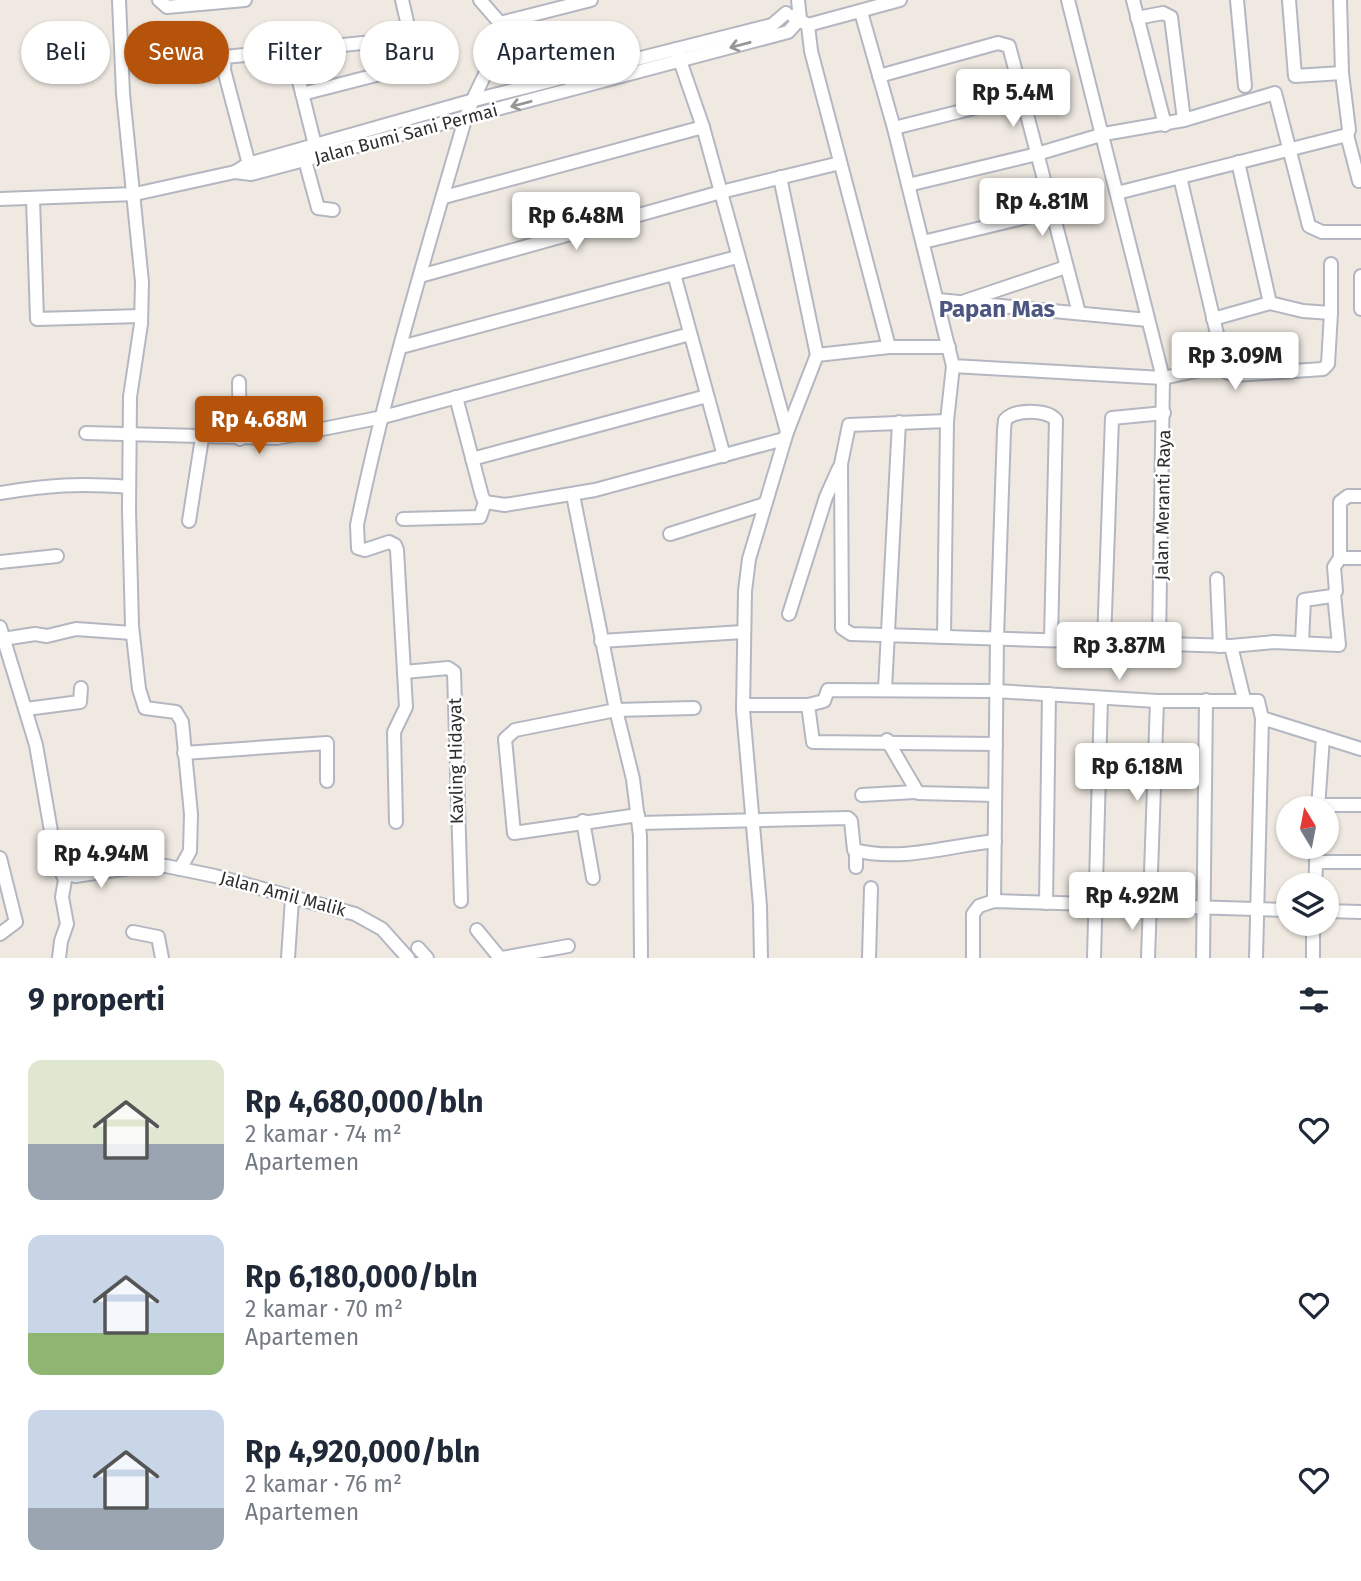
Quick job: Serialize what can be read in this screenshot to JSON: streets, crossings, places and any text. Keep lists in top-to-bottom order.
{
  "streets": {
    "street": [
      "Jalan Bumi Sani Permai",
      "Jalan Meranti Raya",
      "Kavling Hidayat",
      "Jalan Amil Malik"
    ]
  },
  "districts": ["Papan Mas"],
  "north": "top",
  "page": {
    "chip": [
      "Beli",
      "Sewa",
      "Filter",
      "Baru",
      "Apartemen"
    ],
    "price": [
      "Rp 5.4M",
      "Rp 4.81M",
      "Rp 6.48M",
      "Rp 3.09M",
      "Rp 4.68M",
      "Rp 3.87M",
      "Rp 6.18M",
      "Rp 4.94M",
      "Rp 4.92M"
    ],
    "heading": "9 properti",
    "list": [
      {
        "name": "Rp 4,680,000/bln",
        "note": "2 kamar · 74 m² · Apartemen"
      },
      {
        "name": "Rp 6,180,000/bln",
        "note": "2 kamar · 70 m² · Apartemen"
      },
      {
        "name": "Rp 4,920,000/bln",
        "note": "2 kamar · 76 m² · Apartemen"
      }
    ]
  }
}
